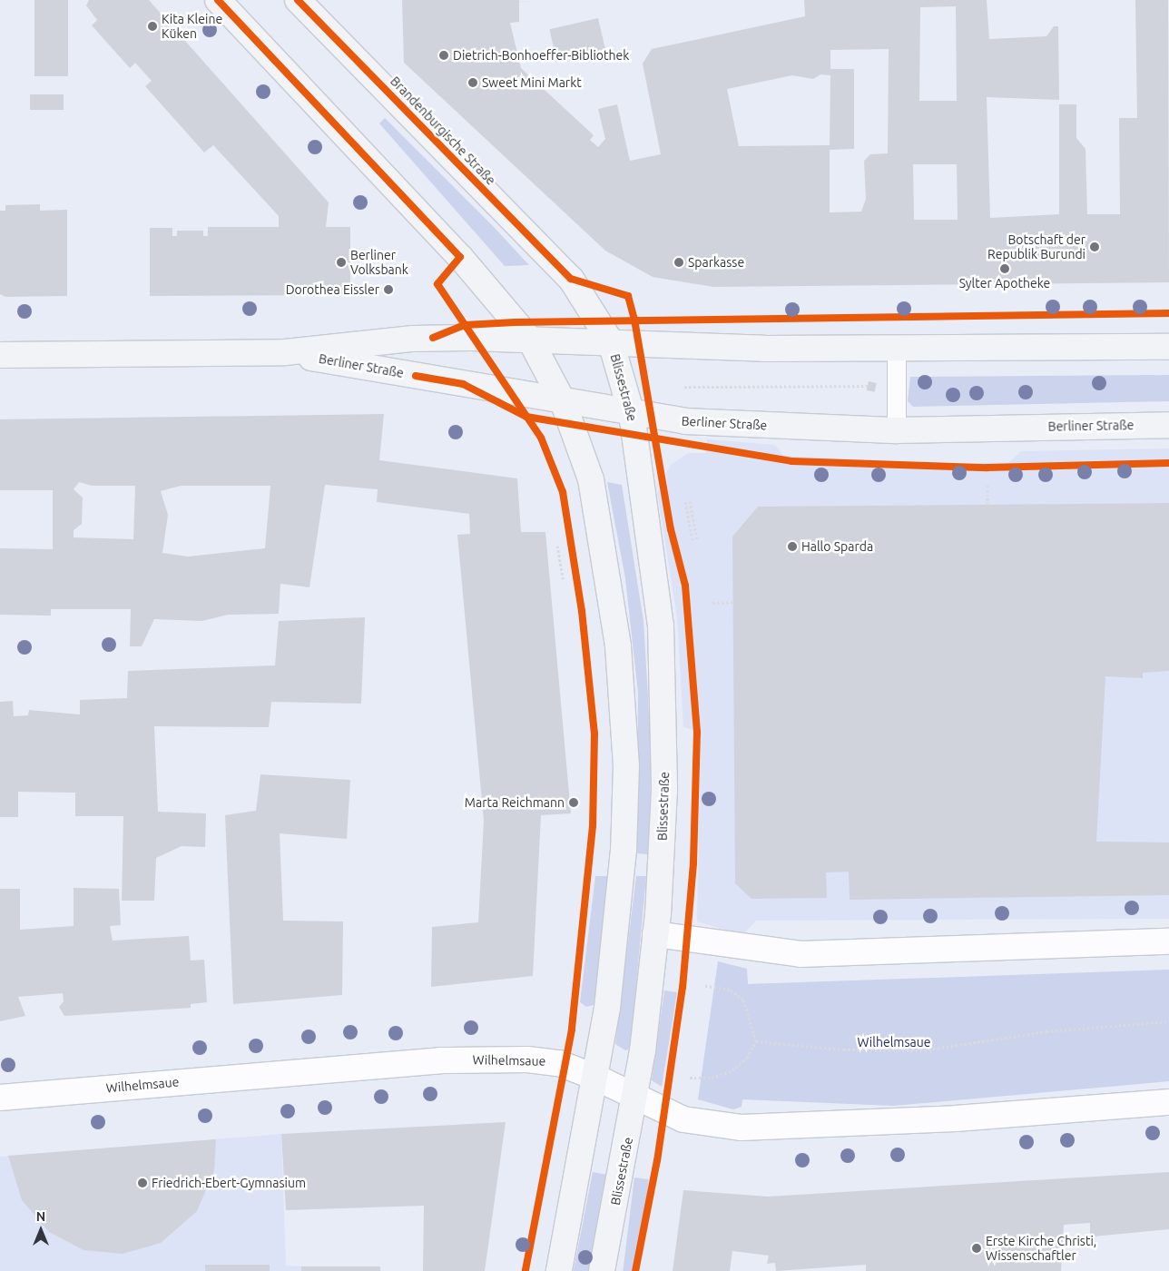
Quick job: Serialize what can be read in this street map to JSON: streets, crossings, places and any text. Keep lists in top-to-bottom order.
{
  "streets": {
    "main road": ["Brandenburgische Straße", "Berliner Straße", "Blissestraße"],
    "street": ["Wilhelmsaue"]
  },
  "crossings": [
    ["Brandenburgische Straße", "Berliner Straße"],
    ["Brandenburgische Straße", "Blissestraße"],
    ["Berliner Straße", "Blissestraße"],
    ["Blissestraße", "Wilhelmsaue"]
  ],
  "parks": ["Wilhelmsaue"],
  "places": [
    "Kita Kleine Küken",
    "Dietrich-Bonhoeffer-Bibliothek",
    "Sweet Mini Markt",
    "Botschaft der Republik Burundi",
    "Berliner Volksbank",
    "Sparkasse",
    "Sylter Apotheke",
    "Dorothea Eissler",
    "Hallo Sparda",
    "Marta Reichmann",
    "Friedrich-Ebert-Gymnasium",
    "Erste Kirche Christi, Wissenschaftler"
  ],
  "north": "top"
}
